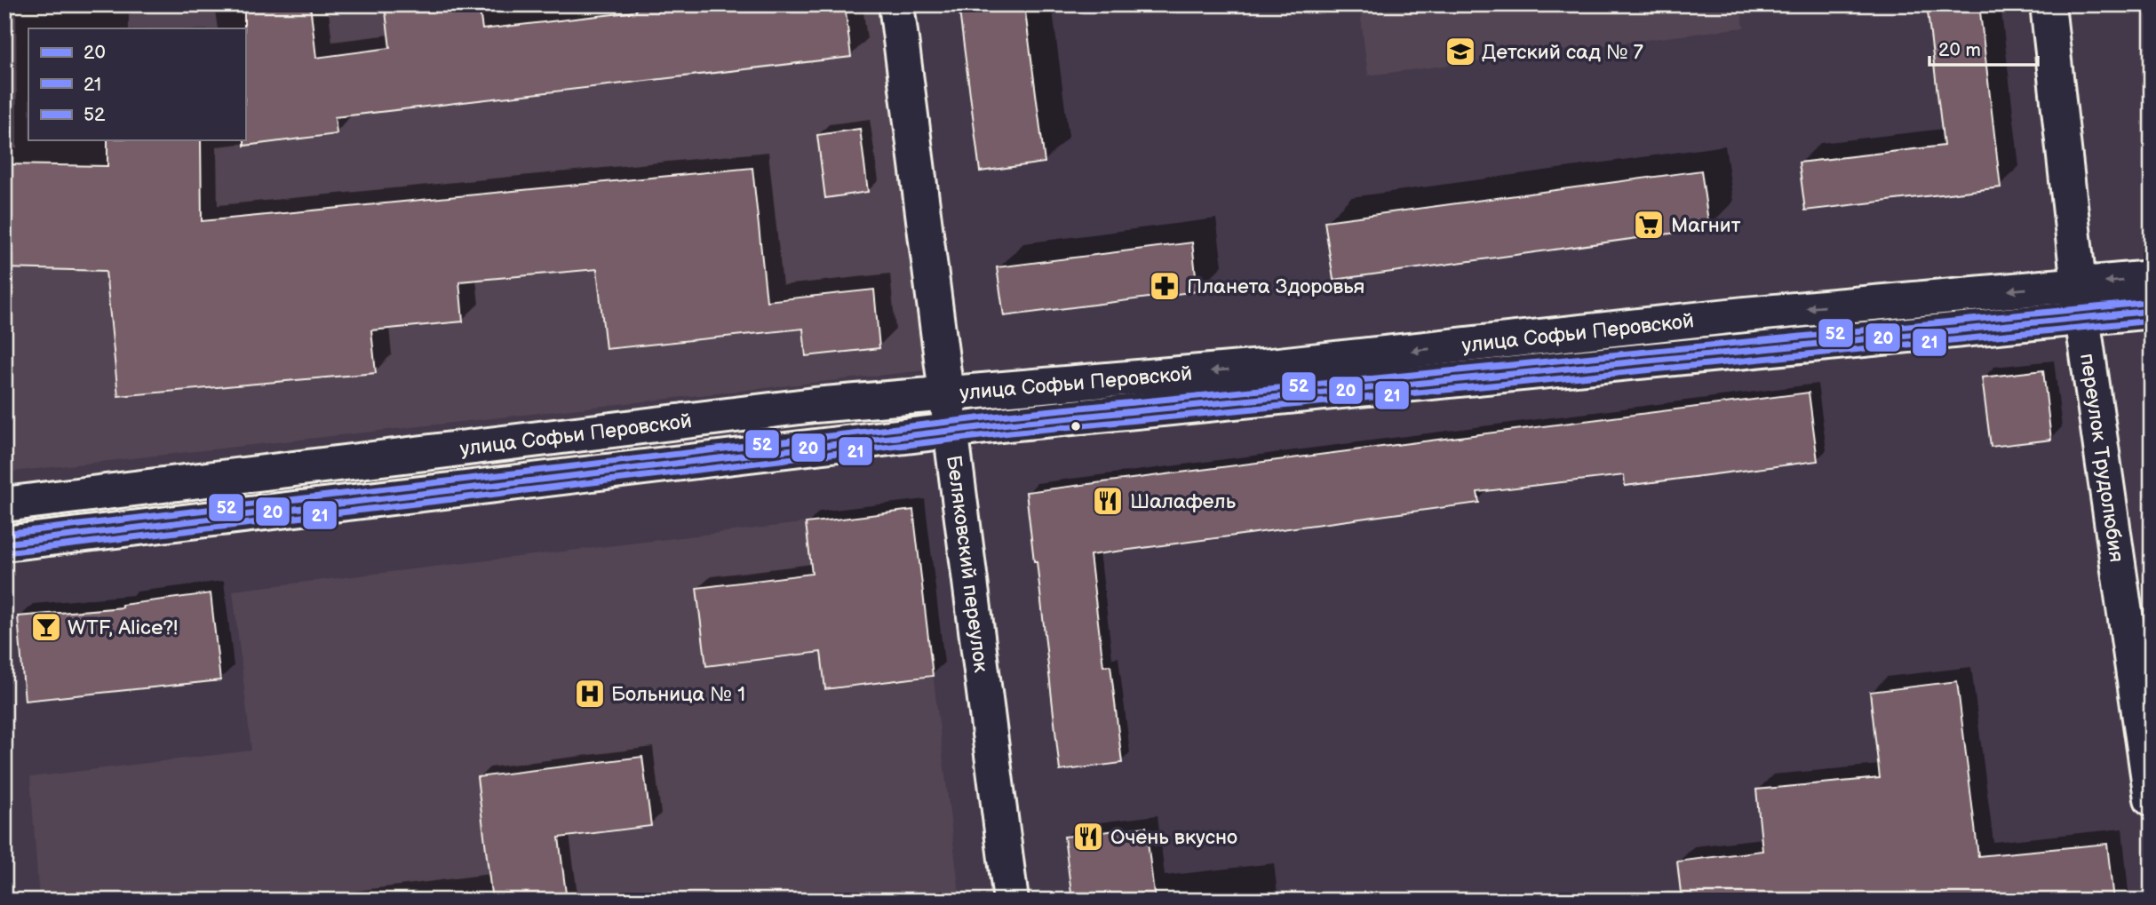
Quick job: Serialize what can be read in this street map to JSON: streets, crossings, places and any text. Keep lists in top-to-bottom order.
{
  "streets": {
    "main road": ["улица Софьи Перовской", "переулок Трудолюбия", "Беляковский переулок"]
  },
  "crossings": [
    ["улица Софьи Перовской", "переулок Трудолюбия"],
    ["улица Софьи Перовской", "Беляковский переулок"]
  ],
  "places": {
    "school or university": ["Детский сад № 7"],
    "supermarket": ["Магнит"],
    "pharmacy": ["Планета Здоровья"],
    "restaurant": ["Шалафель", "Очень вкусно"],
    "bar": ["WTF, Alice?!"],
    "hospital": ["Больница № 1"]
  },
  "lines": ["transit line 52", "transit line 20", "transit line 21"],
  "legend": ["20", "21", "52"],
  "scale_bar": "20 m"
}
